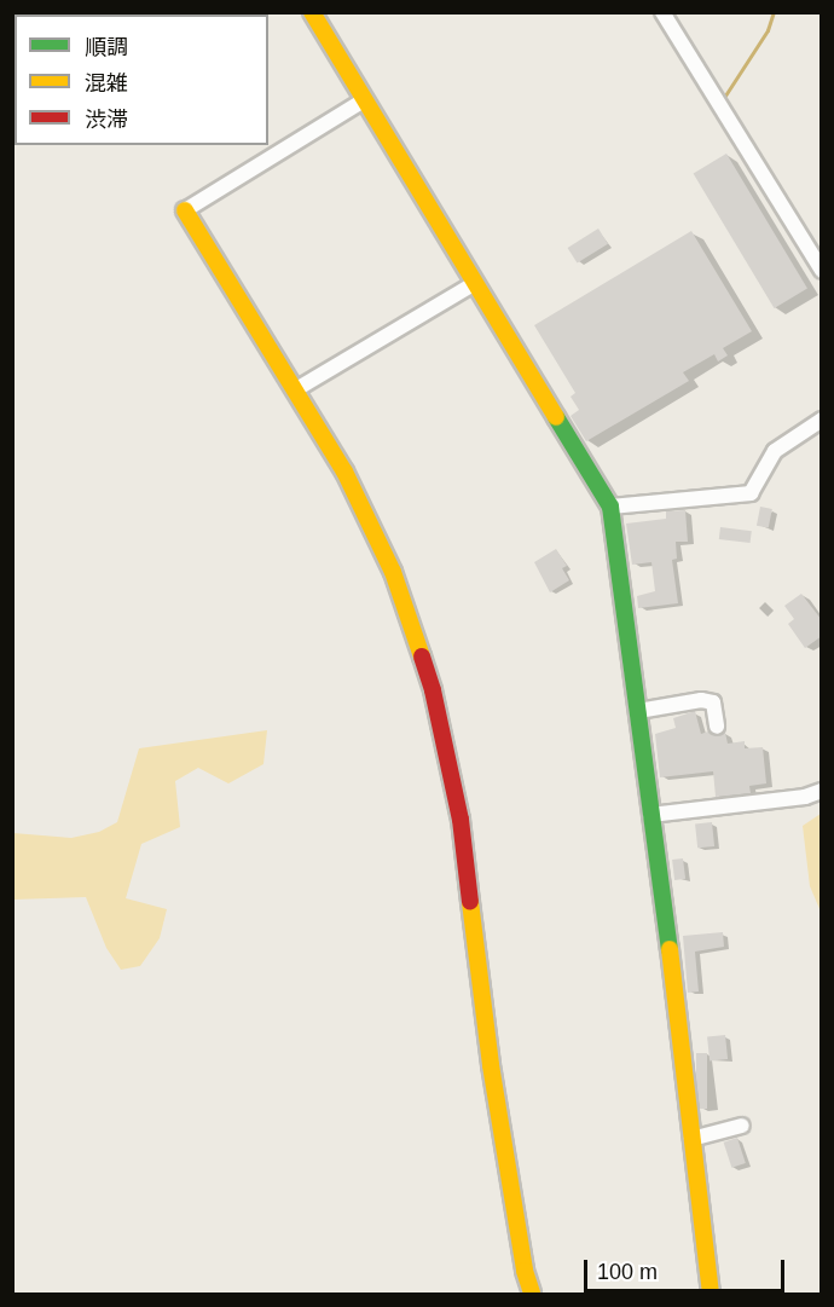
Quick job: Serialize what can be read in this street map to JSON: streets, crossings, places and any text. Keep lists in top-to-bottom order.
{
  "legend": ["順調", "混雑", "渋滞"],
  "scale_bar": "100 m"
}
